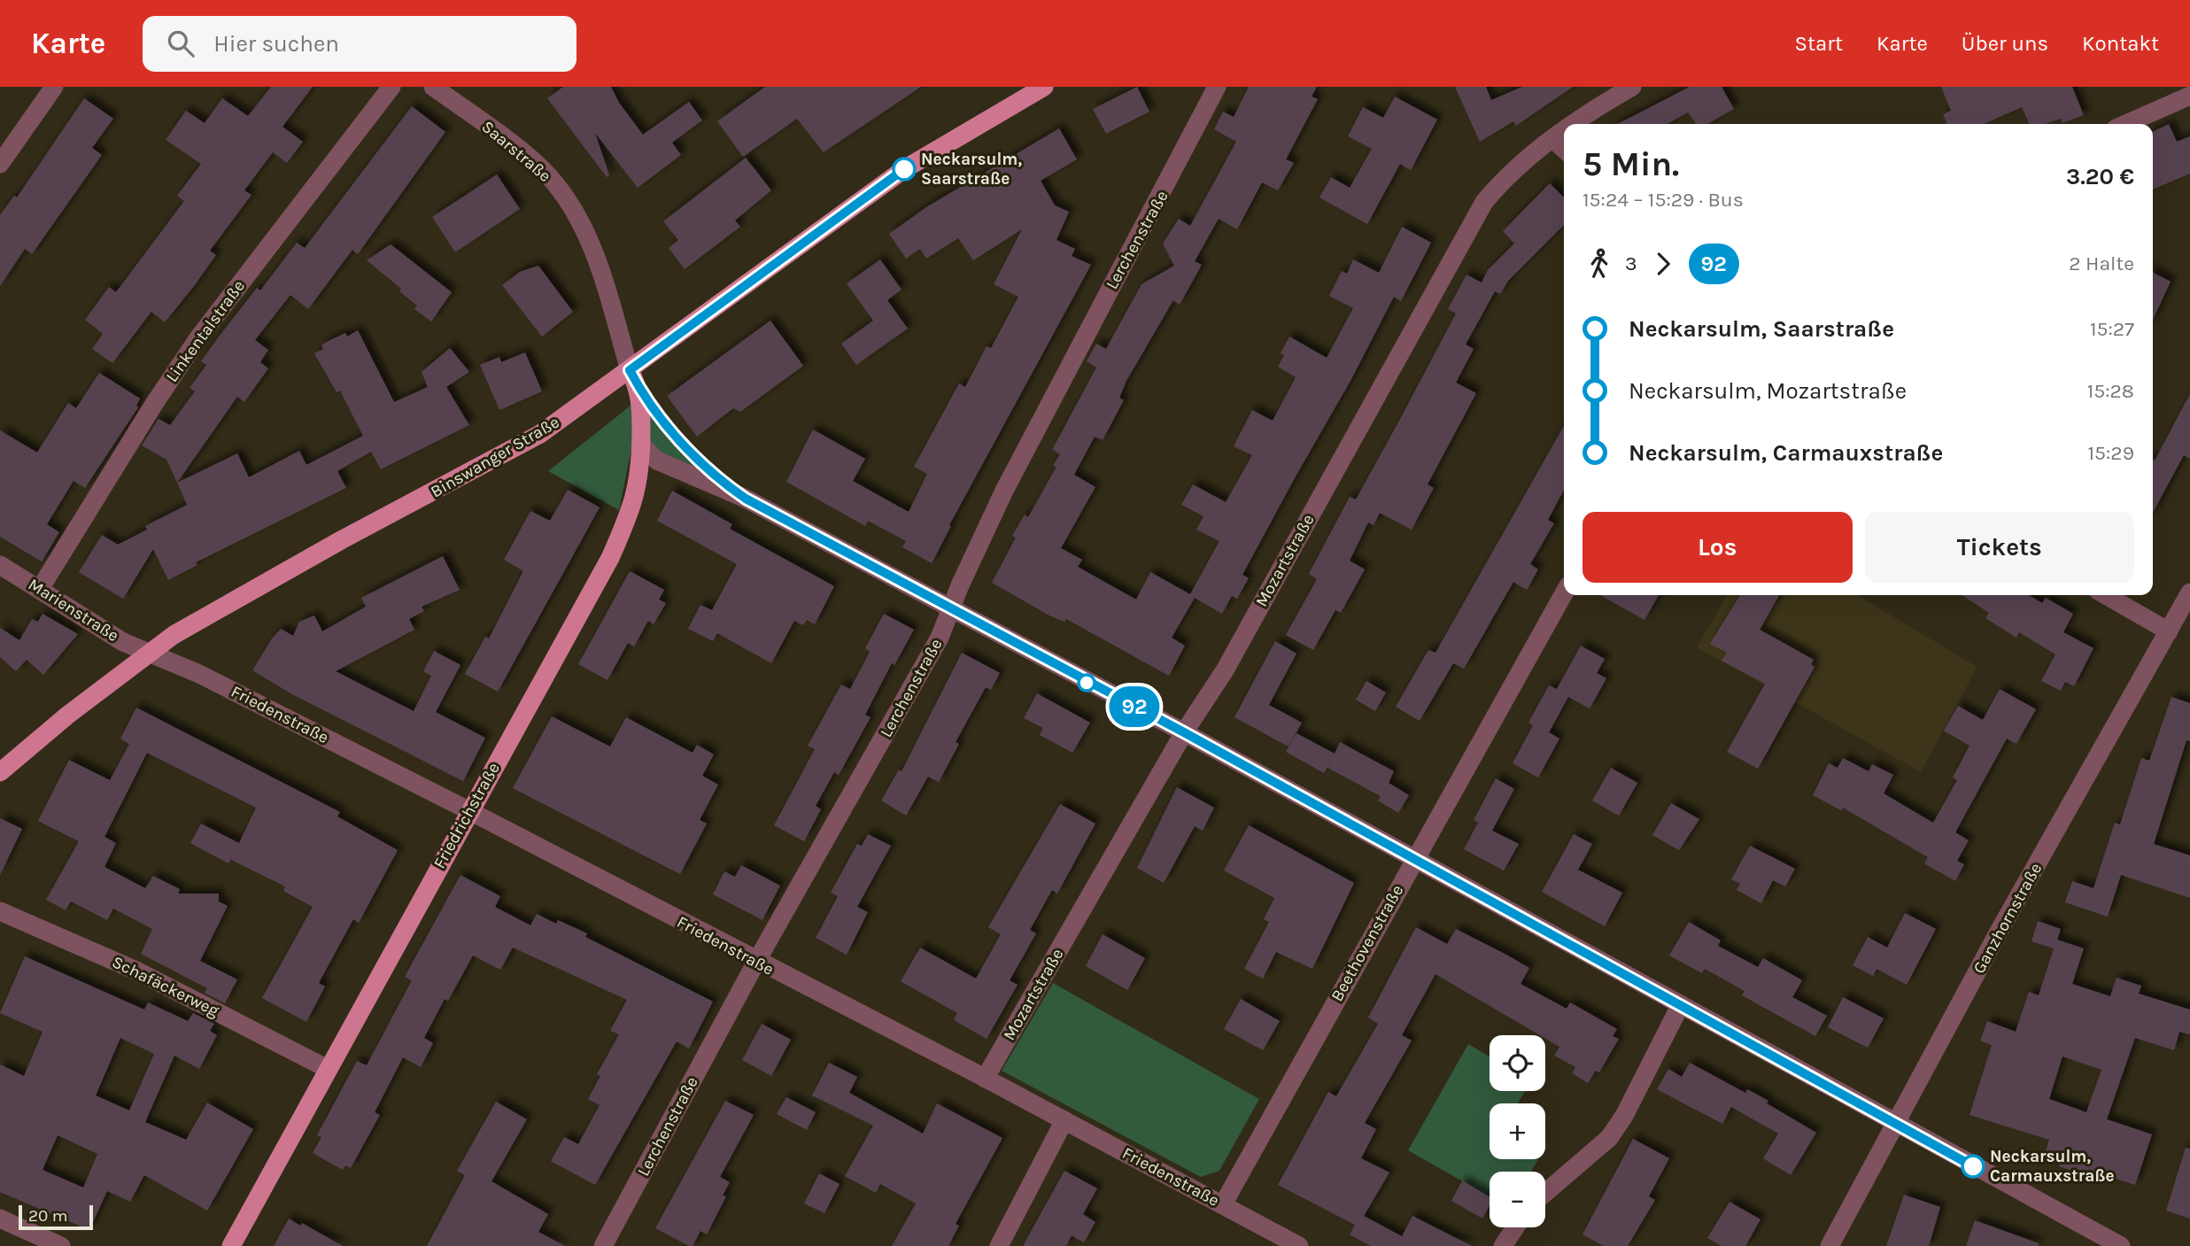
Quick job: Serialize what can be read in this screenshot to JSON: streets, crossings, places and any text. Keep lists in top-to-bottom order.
{
  "streets": {
    "main road": ["Binswanger Straße", "Friedrichstraße"],
    "street": [
      "Saarstraße",
      "Lerchenstraße",
      "Linkentalstraße",
      "Mozartstraße",
      "Marienstraße",
      "Friedenstraße",
      "Ganzhornstraße",
      "Beethovenstraße",
      "Schafäckerweg"
    ]
  },
  "crossings": [
    ["Saarstraße", "Binswanger Straße"],
    ["Saarstraße", "Friedrichstraße"],
    ["Lerchenstraße", "Friedenstraße"],
    ["Linkentalstraße", "Marienstraße"],
    ["Binswanger Straße", "Marienstraße"],
    ["Binswanger Straße", "Friedenstraße"],
    ["Binswanger Straße", "Friedrichstraße"],
    ["Mozartstraße", "Friedenstraße"],
    ["Marienstraße", "Friedenstraße"],
    ["Friedenstraße", "Friedrichstraße"],
    ["Friedenstraße", "Beethovenstraße"],
    ["Friedrichstraße", "Schafäckerweg"]
  ],
  "places": ["Neckarsulm, Saarstraße", "Neckarsulm, Carmauxstraße"],
  "lines": ["bus line 92"],
  "scale_bar": "20 m",
  "page": {
    "header": "Karte",
    "search": "Hier suchen",
    "nav": [
      "Start",
      "Karte",
      "Über uns",
      "Kontakt"
    ],
    "on_map": "92",
    "heading": ["5 Min.", "15:24 – 15:29 · Bus", "3.20 €"],
    "legs": ["3", "92", "2 Halte"],
    "list": [
      {
        "name": "Neckarsulm, Saarstraße",
        "value": "15:27"
      },
      {
        "name": "Neckarsulm, Mozartstraße",
        "value": "15:28"
      },
      {
        "name": "Neckarsulm, Carmauxstraße",
        "value": "15:29"
      }
    ],
    "buttons": ["Los", "Tickets"],
    "map_buttons": ["+", "−"],
    "scale": "20 m"
  }
}
